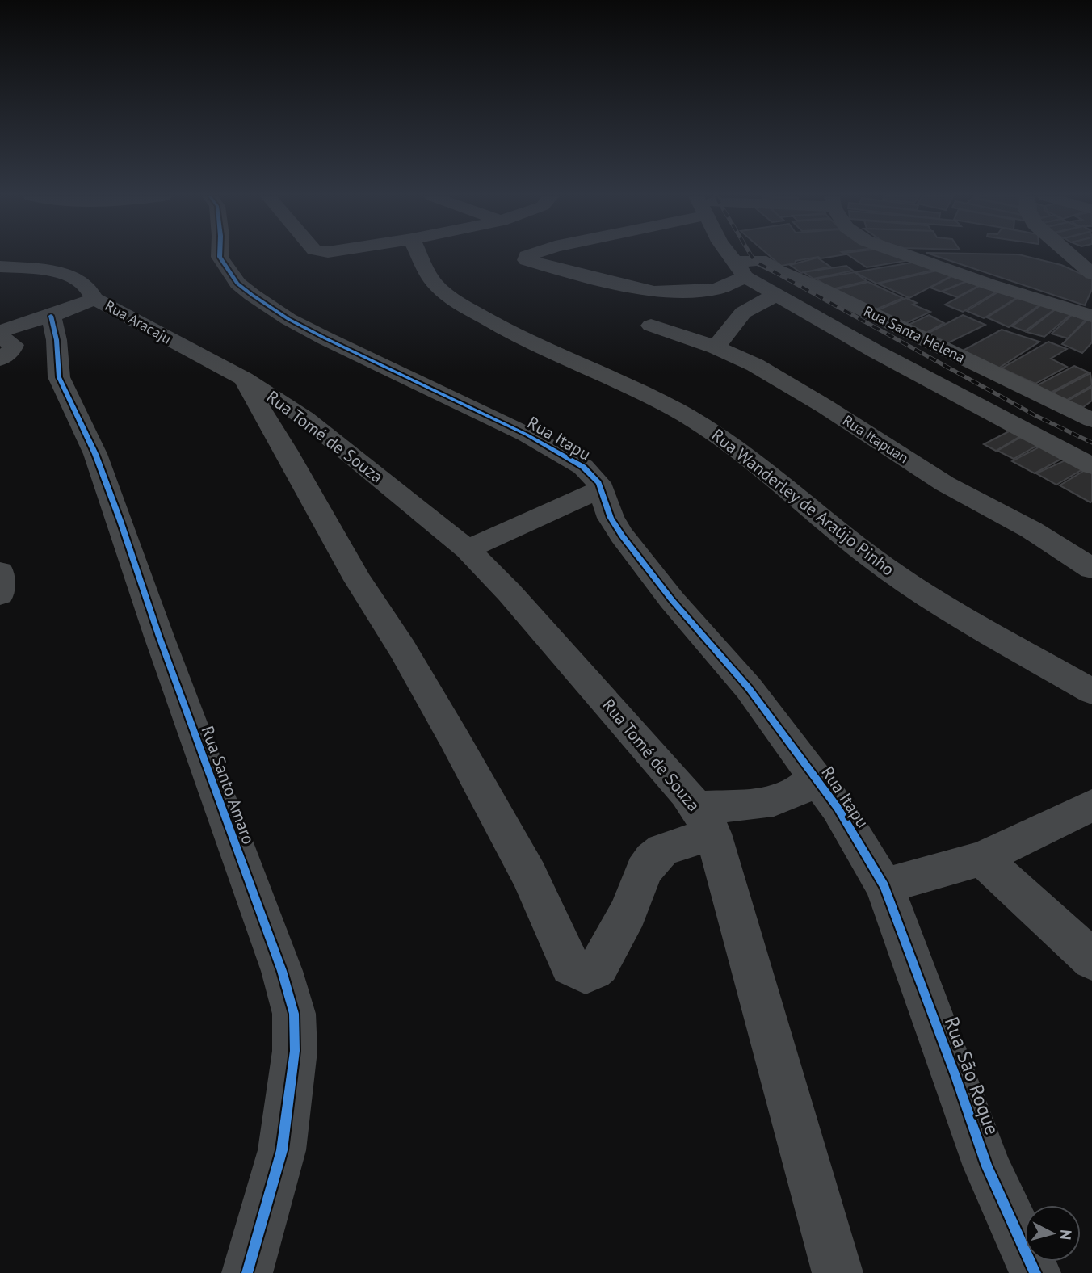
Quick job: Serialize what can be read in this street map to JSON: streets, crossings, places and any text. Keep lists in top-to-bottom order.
{
  "streets": {
    "street": [
      "Rua Aracaju",
      "Rua Santa Helena",
      "Rua Tomé de Souza",
      "Rua Itapu",
      "Rua Itapuan",
      "Rua Wanderley de Araújo Pinho",
      "Rua Santo Amaro",
      "Rua São Roque"
    ]
  },
  "crossings": [
    ["Rua Aracaju", "Rua Tomé de Souza"],
    ["Rua Itapu", "Rua São Roque"]
  ],
  "north": "right"
}
